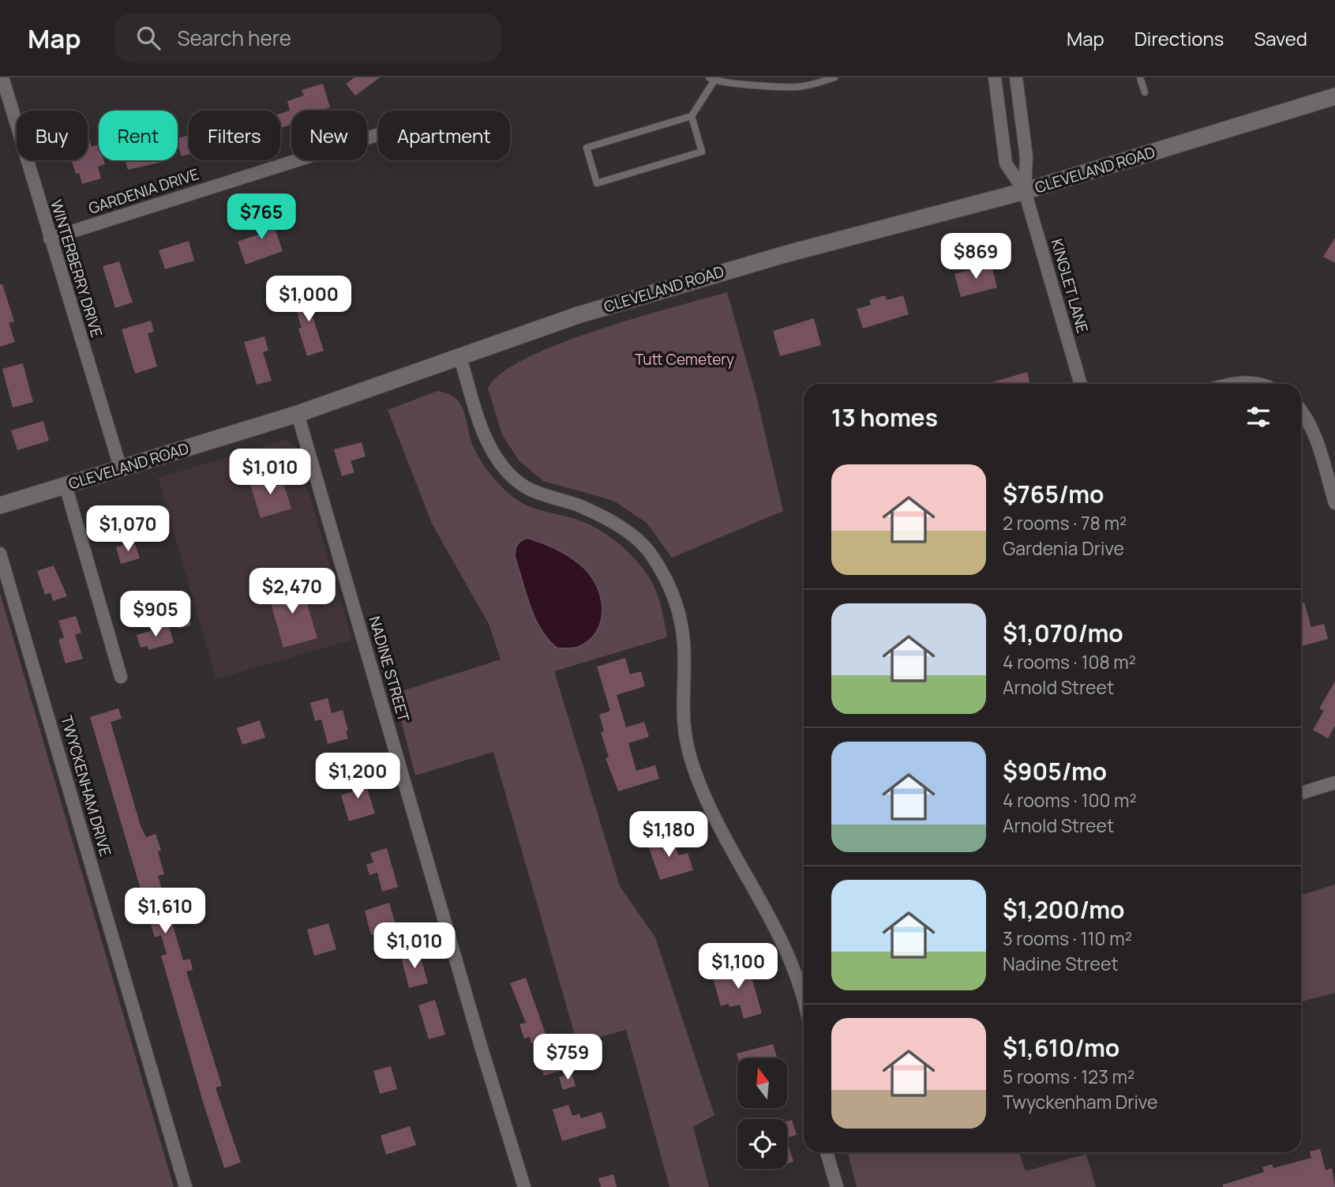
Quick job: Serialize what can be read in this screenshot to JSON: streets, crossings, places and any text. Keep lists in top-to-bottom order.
{
  "streets": {
    "main road": ["CLEVELAND ROAD"],
    "street": [
      "GARDENIA DRIVE",
      "WINTERBERRY DRIVE",
      "KINGLET LANE",
      "NADINE STREET",
      "TWYCKENHAM DRIVE"
    ]
  },
  "crossings": [
    ["CLEVELAND ROAD", "WINTERBERRY DRIVE"],
    ["CLEVELAND ROAD", "KINGLET LANE"],
    ["CLEVELAND ROAD", "NADINE STREET"],
    ["GARDENIA DRIVE", "WINTERBERRY DRIVE"]
  ],
  "parks": ["Tutt Cemetery"],
  "north": "top",
  "page": {
    "header": "Map",
    "search": "Search here",
    "nav": ["Map", "Directions", "Saved"],
    "chip": [
      "Buy",
      "Rent",
      "Filters",
      "New",
      "Apartment"
    ],
    "price": [
      "$765",
      "$869",
      "$1,000",
      "$1,010",
      "$1,070",
      "$2,470",
      "$905",
      "$1,200",
      "$1,180",
      "$1,610",
      "$1,010",
      "$1,100",
      "$759"
    ],
    "heading": "13 homes",
    "list": [
      {
        "name": "$765/mo",
        "note": "2 rooms · 78 m² · Gardenia Drive"
      },
      {
        "name": "$1,070/mo",
        "note": "4 rooms · 108 m² · Arnold Street"
      },
      {
        "name": "$905/mo",
        "note": "4 rooms · 100 m² · Arnold Street"
      },
      {
        "name": "$1,200/mo",
        "note": "3 rooms · 110 m² · Nadine Street"
      },
      {
        "name": "$1,610/mo",
        "note": "5 rooms · 123 m² · Twyckenham Drive"
      }
    ]
  }
}
